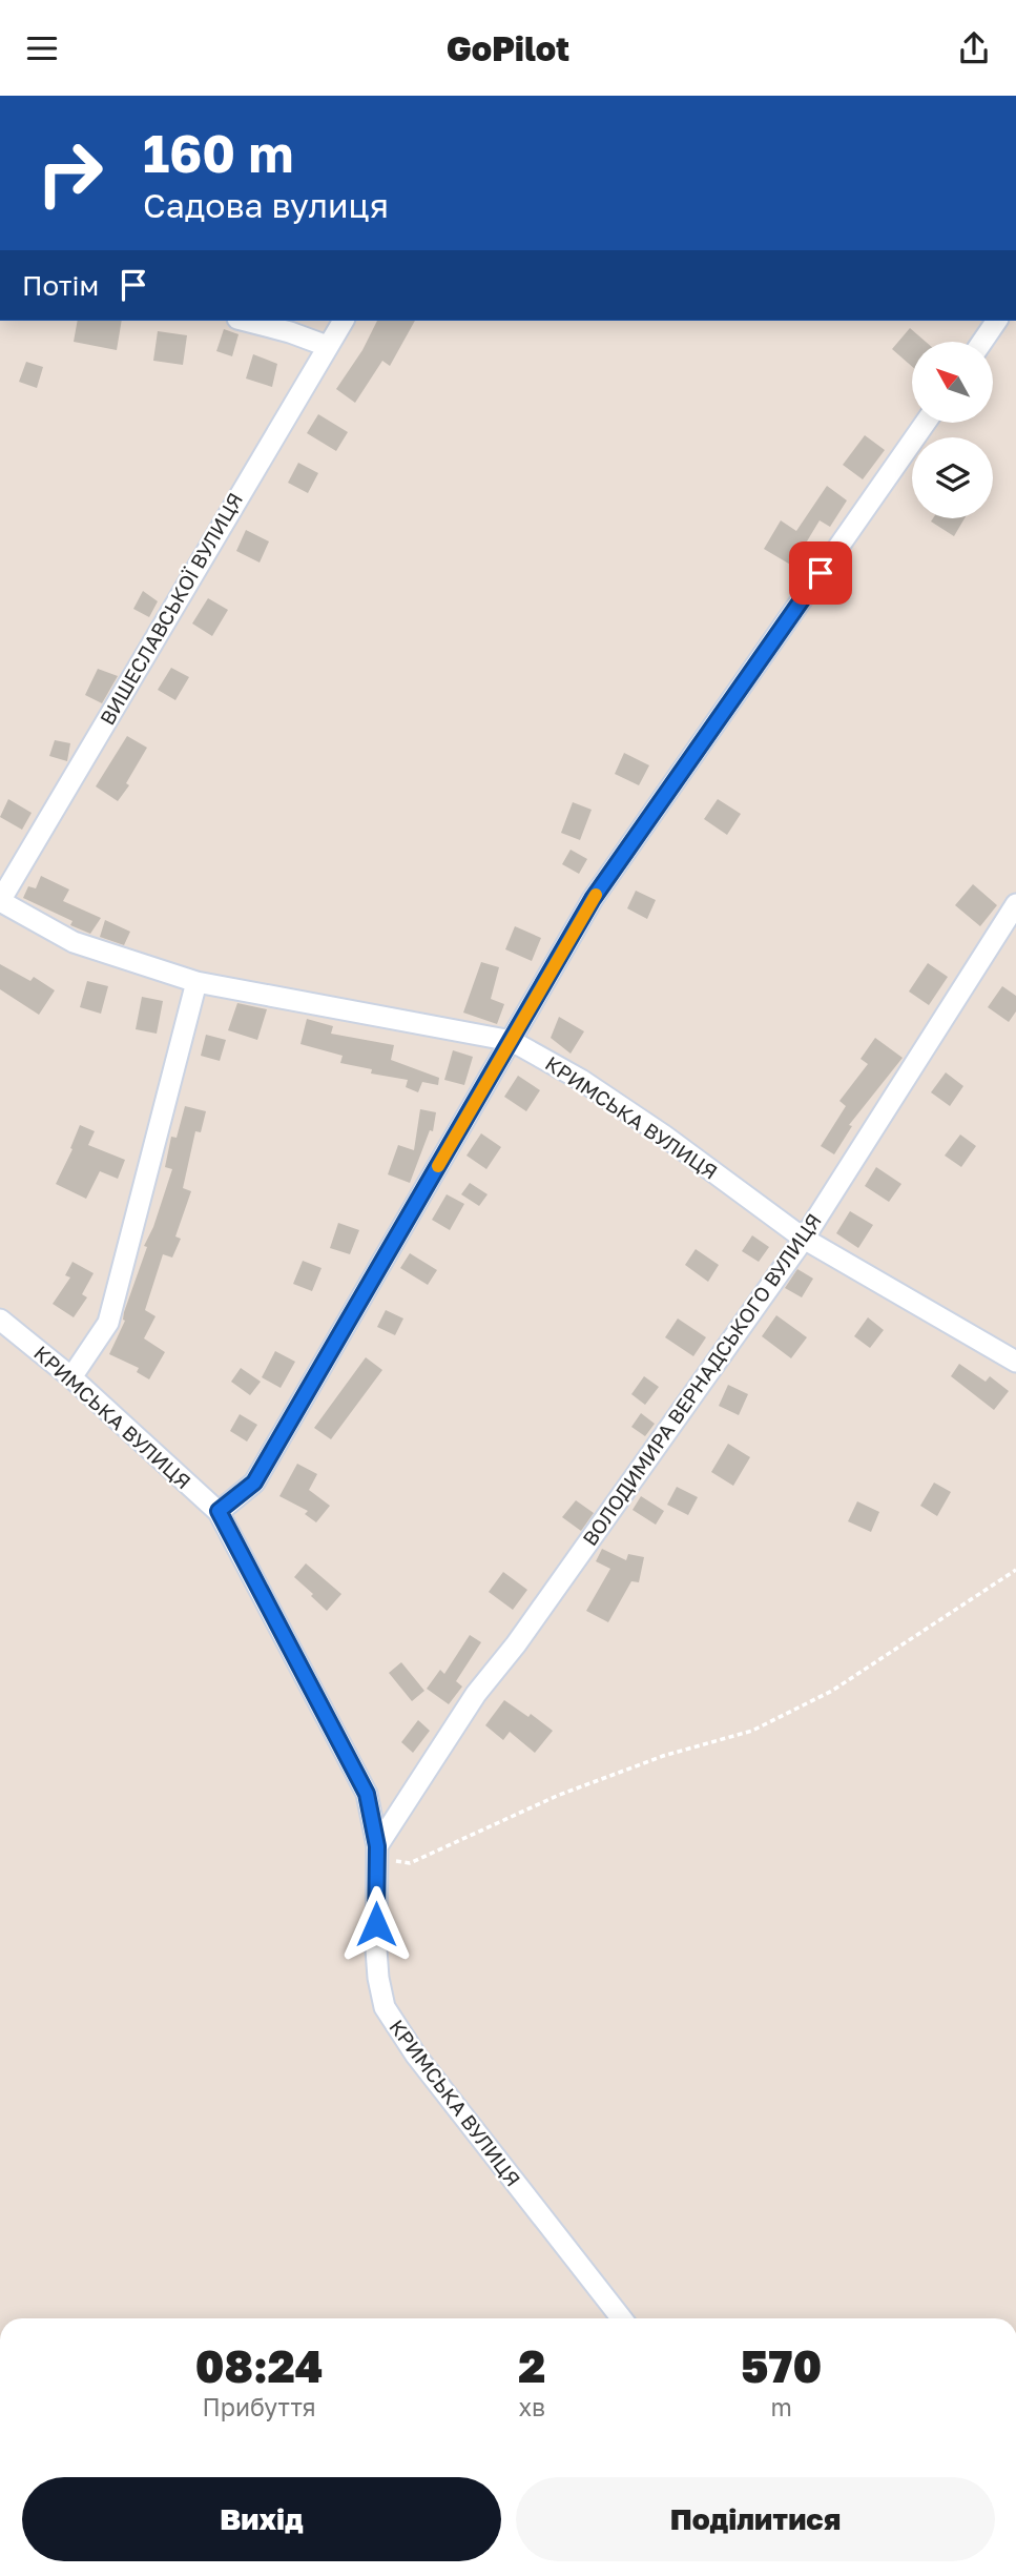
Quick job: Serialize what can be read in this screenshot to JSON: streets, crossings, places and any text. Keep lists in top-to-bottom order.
{
  "streets": {
    "street": ["ВИШЕСЛАВСЬКОЇ ВУЛИЦЯ", "КРИМСЬКА ВУЛИЦЯ", "ВОЛОДИМИРА ВЕРНАДСЬКОГО ВУЛИЦЯ"]
  },
  "crossings": [
    ["ВИШЕСЛАВСЬКОЇ ВУЛИЦЯ", "КРИМСЬКА ВУЛИЦЯ"],
    ["КРИМСЬКА ВУЛИЦЯ", "ВОЛОДИМИРА ВЕРНАДСЬКОГО ВУЛИЦЯ"]
  ],
  "north": "top left",
  "page": {
    "header": "GoPilot",
    "turn": ["160 m", "Садова вулиця"],
    "then": "Потім",
    "eta": [
      "08:24",
      "Прибуття",
      "2",
      "хв",
      "570",
      "m"
    ],
    "buttons": ["Вихід", "Поділитися"]
  }
}
